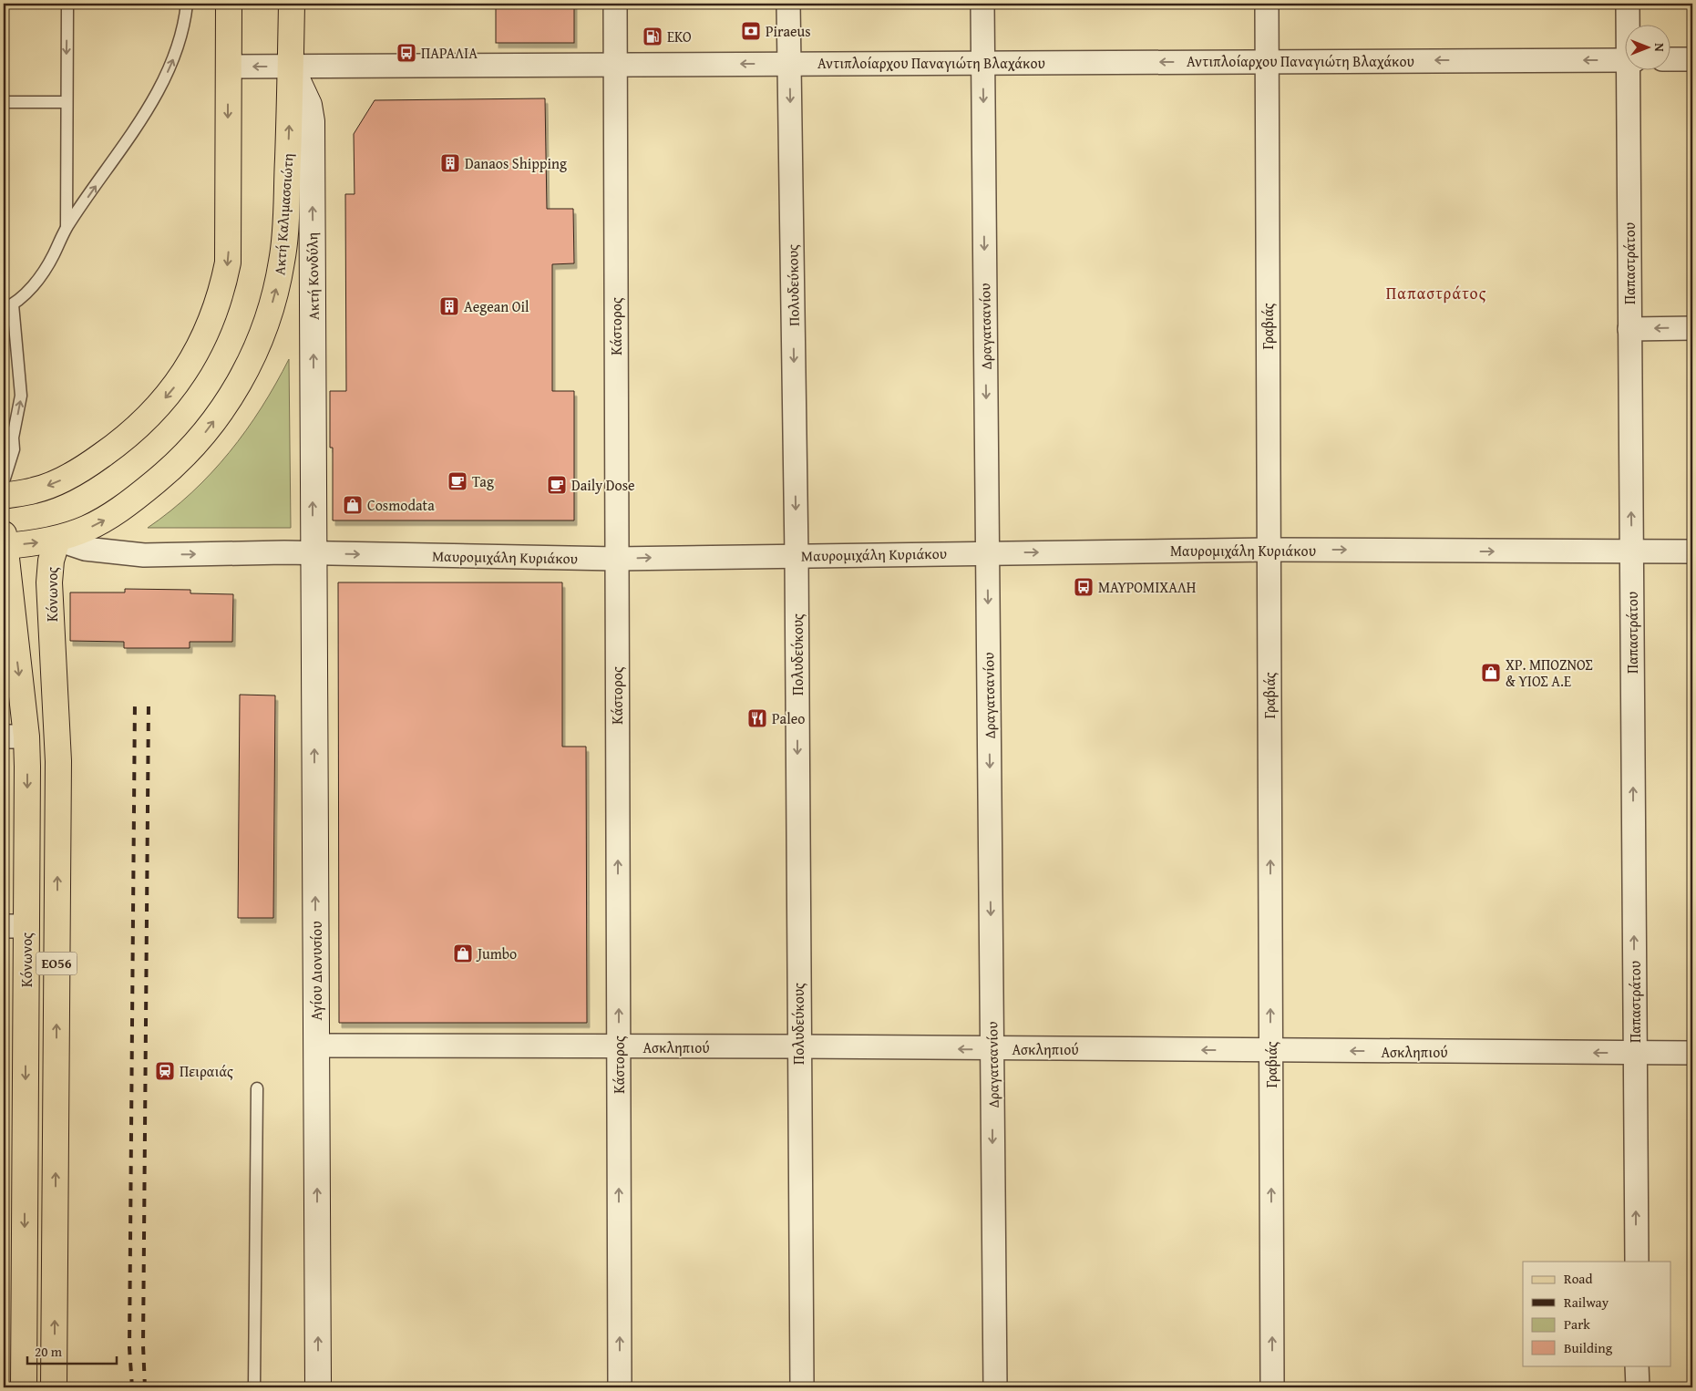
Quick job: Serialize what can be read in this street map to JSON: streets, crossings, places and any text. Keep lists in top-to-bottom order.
{
  "streets": {
    "main road": [
      "Ακτή Καλιμασσιώτη",
      "Ακτή Κονδύλη",
      "Κόνωνος",
      "ΕΟ56",
      "Αγίου Διονυσίου"
    ],
    "street": [
      "Αντιπλοίαρχου Παναγιώτη Βλαχάκου",
      "Παπαστράτου",
      "Πολυδεύκους",
      "Κάστορος",
      "Δραγατσανίου",
      "Γραβιάς",
      "Μαυρομιχάλη Κυριάκου",
      "Ασκληπιού"
    ]
  },
  "crossings": [
    ["Αντιπλοίαρχου Παναγιώτη Βλαχάκου", "Ακτή Καλιμασσιώτη"],
    ["Αντιπλοίαρχου Παναγιώτη Βλαχάκου", "Ακτή Κονδύλη"],
    ["Αντιπλοίαρχου Παναγιώτη Βλαχάκου", "Πολυδεύκους"],
    ["Αντιπλοίαρχου Παναγιώτη Βλαχάκου", "Κάστορος"],
    ["Αντιπλοίαρχου Παναγιώτη Βλαχάκου", "Δραγατσανίου"],
    ["Αντιπλοίαρχου Παναγιώτη Βλαχάκου", "Γραβιάς"],
    ["Ακτή Καλιμασσιώτη", "Ακτή Κονδύλη"],
    ["Ακτή Καλιμασσιώτη", "Μαυρομιχάλη Κυριάκου"],
    ["Ακτή Καλιμασσιώτη", "Κόνωνος"],
    ["Παπαστράτου", "Μαυρομιχάλη Κυριάκου"],
    ["Παπαστράτου", "Ασκληπιού"],
    ["Ακτή Κονδύλη", "Μαυρομιχάλη Κυριάκου"],
    ["Ακτή Κονδύλη", "Αγίου Διονυσίου"],
    ["Πολυδεύκους", "Μαυρομιχάλη Κυριάκου"],
    ["Πολυδεύκους", "Ασκληπιού"],
    ["Κάστορος", "Μαυρομιχάλη Κυριάκου"],
    ["Κάστορος", "Ασκληπιού"],
    ["Δραγατσανίου", "Μαυρομιχάλη Κυριάκου"],
    ["Δραγατσανίου", "Ασκληπιού"],
    ["Γραβιάς", "Μαυρομιχάλη Κυριάκου"],
    ["Γραβιάς", "Ασκληπιού"],
    ["Μαυρομιχάλη Κυριάκου", "Κόνωνος"],
    ["Μαυρομιχάλη Κυριάκου", "Αγίου Διονυσίου"],
    ["Αγίου Διονυσίου", "Ασκληπιού"]
  ],
  "one_way": [
    "Αντιπλοίαρχου Παναγιώτη Βλαχάκου",
    "Ακτή Καλιμασσιώτη",
    "Παπαστράτου",
    "Ακτή Κονδύλη",
    "Πολυδεύκους",
    "Κάστορος",
    "Δραγατσανίου",
    "Γραβιάς",
    "Μαυρομιχάλη Κυριάκου",
    "Αγίου Διονυσίου",
    "Ασκληπιού"
  ],
  "districts": ["Παπαστράτος"],
  "places": {
    "bank": ["Piraeus"],
    "fuel station": ["EKO"],
    "bus stop": ["ΠΑΡΑΛΙΑ", "ΜΑΥΡΟΜΙΧΑΛΗ"],
    "building": ["Danaos Shipping", "Aegean Oil"],
    "cafe": ["Tag", "Daily Dose"],
    "shop": ["Cosmodata", "ΧΡ. ΜΠΟΖΝΟΣ & ΥΙΟΣ Α.Ε", "Jumbo"],
    "restaurant": ["Paleo"],
    "station": ["Πειραιάς"]
  },
  "legend": [
    "Road",
    "Railway",
    "Park",
    "Building"
  ],
  "scale_bar": "20 m",
  "north": "right"
}
